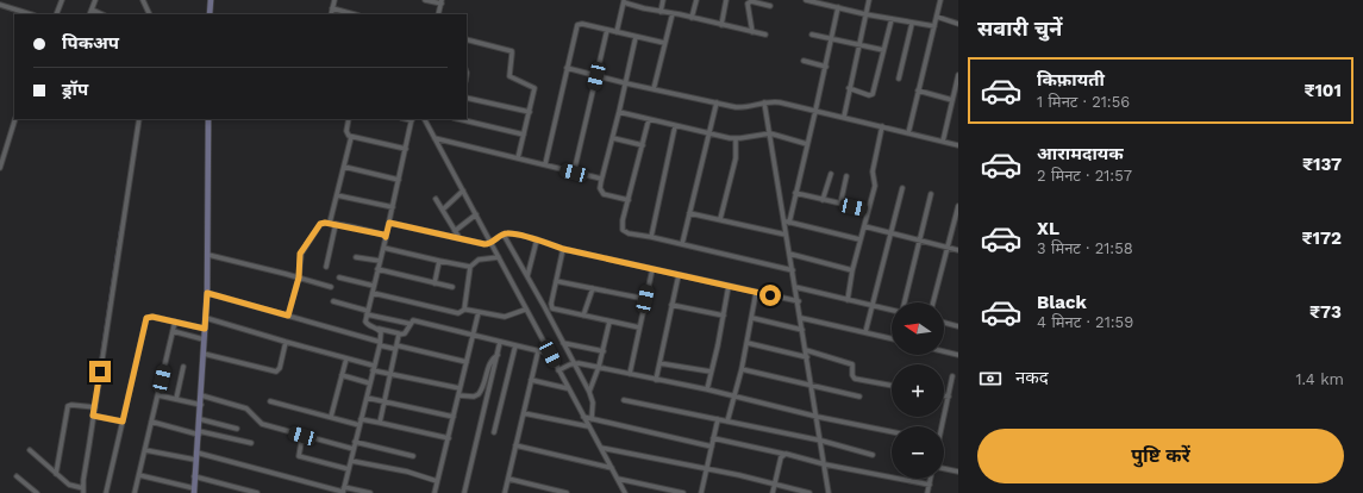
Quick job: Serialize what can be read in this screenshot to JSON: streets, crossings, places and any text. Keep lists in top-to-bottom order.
{
  "north": "left",
  "page": {
    "heading": "सवारी चुनें",
    "banner": ["पिकअप", "ड्रॉप"],
    "list": [
      {
        "name": "किफ़ायती",
        "note": "1 मिनट · 21:56",
        "value": "₹101"
      },
      {
        "name": "आरामदायक",
        "note": "2 मिनट · 21:57",
        "value": "₹137"
      },
      {
        "name": "XL",
        "note": "3 मिनट · 21:58",
        "value": "₹172"
      },
      {
        "name": "Black",
        "note": "4 मिनट · 21:59",
        "value": "₹73"
      }
    ],
    "map_buttons": ["+", "−"],
    "pay": ["नकद", "1.4 km"],
    "buttons": "पुष्टि करें"
  }
}
